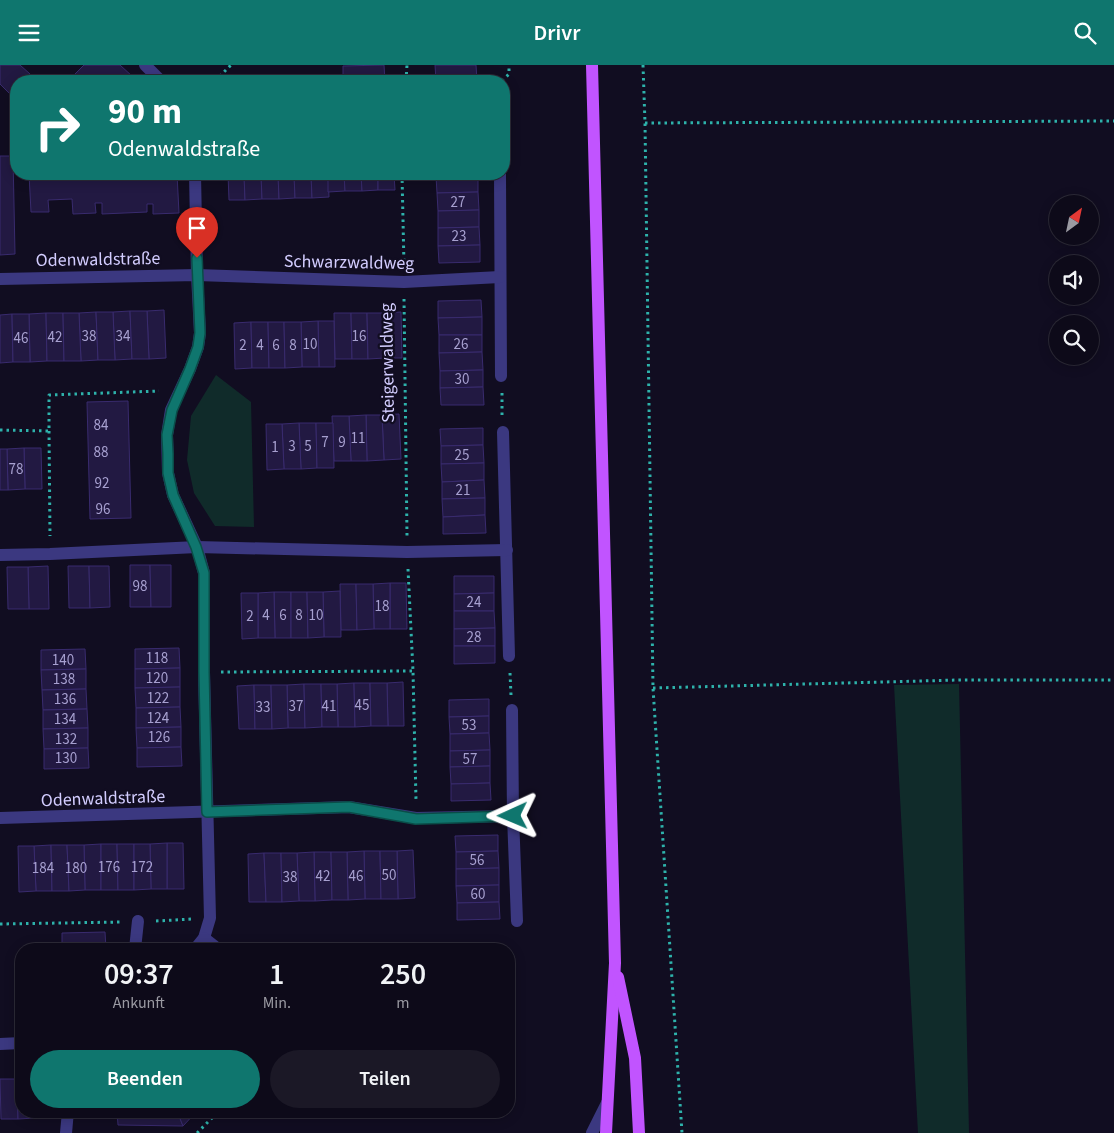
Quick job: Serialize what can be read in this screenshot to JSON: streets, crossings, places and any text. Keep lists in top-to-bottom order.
{
  "streets": {
    "street": ["Odenwaldstraße", "Schwarzwaldweg"],
    "path": ["Steigerwaldweg"]
  },
  "crossings": [
    ["Odenwaldstraße", "Schwarzwaldweg"],
    ["Schwarzwaldweg", "Steigerwaldweg"]
  ],
  "house_numbers": [
    "27",
    "23",
    "38",
    "34",
    "16",
    "42",
    "46",
    "10",
    "26",
    "2",
    "4",
    "6",
    "8",
    "30",
    "84",
    "11",
    "7",
    "9",
    "3",
    "5",
    "1",
    "88",
    "25",
    "78",
    "92",
    "21",
    "96",
    "98",
    "24",
    "18",
    "4",
    "6",
    "8",
    "10",
    "2",
    "28",
    "118",
    "140",
    "120",
    "138",
    "122",
    "136",
    "45",
    "37",
    "41",
    "33",
    "124",
    "134",
    "53",
    "126",
    "132",
    "130",
    "57",
    "56",
    "176",
    "172",
    "184",
    "180",
    "50",
    "42",
    "46",
    "38",
    "60"
  ],
  "north": "top right",
  "page": {
    "header": "Drivr",
    "turn": ["90 m", "Odenwaldstraße"],
    "eta": [
      "09:37",
      "Ankunft",
      "1",
      "Min.",
      "250",
      "m"
    ],
    "buttons": ["Beenden", "Teilen"]
  }
}
